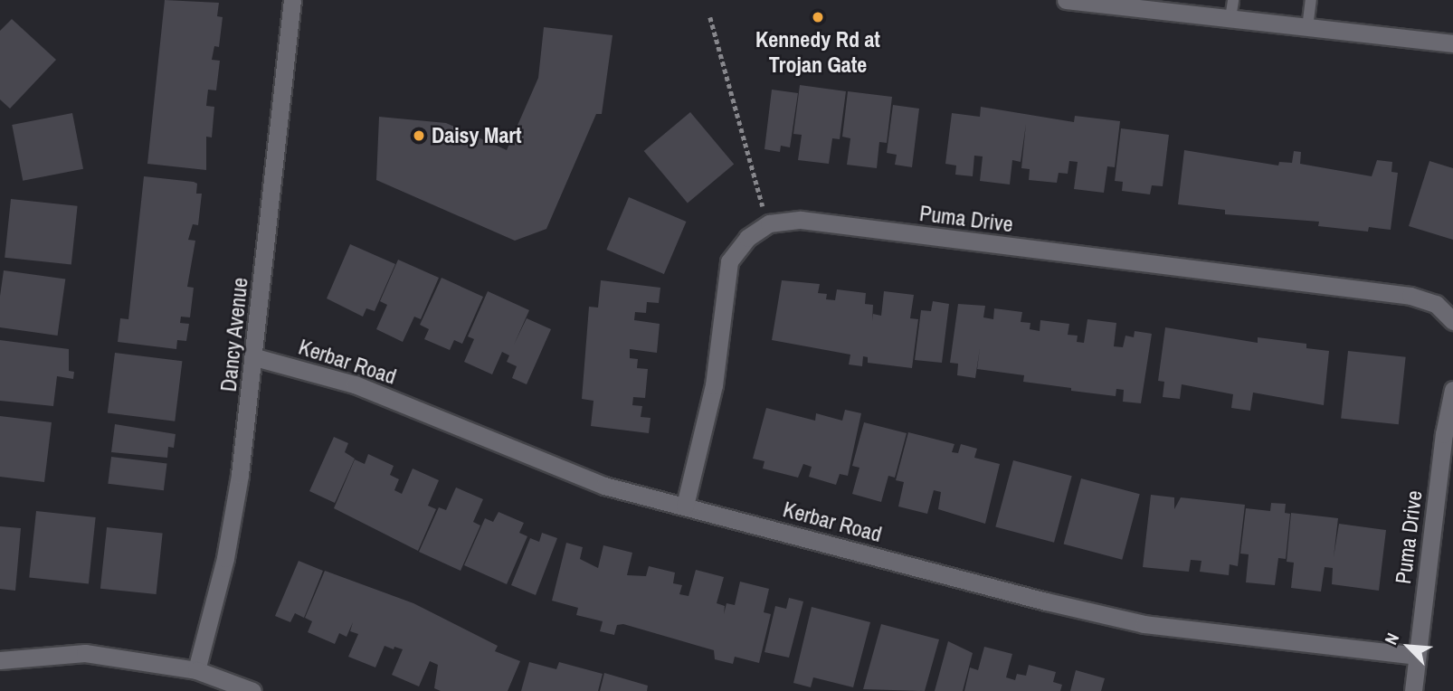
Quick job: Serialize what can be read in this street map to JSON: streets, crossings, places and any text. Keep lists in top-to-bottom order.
{
  "streets": {
    "street": ["Puma Drive", "Dancy Avenue", "Kerbar Road"]
  },
  "crossings": [
    ["Puma Drive", "Kerbar Road"],
    ["Dancy Avenue", "Kerbar Road"]
  ],
  "places": ["Kennedy Rd at Trojan Gate", "Daisy Mart"],
  "north": "top left"
}
